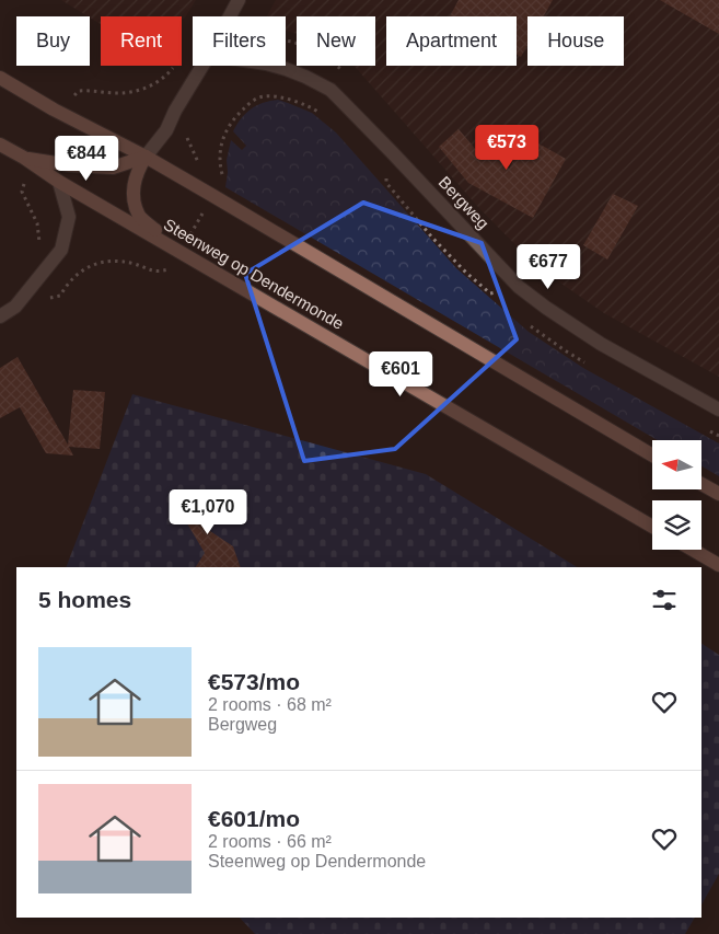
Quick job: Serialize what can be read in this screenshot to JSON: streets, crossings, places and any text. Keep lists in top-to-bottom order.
{
  "streets": {
    "main road": ["Steenweg op Dendermonde"],
    "street": ["Bergweg"]
  },
  "north": "left",
  "page": {
    "chip": [
      "Buy",
      "Rent",
      "Filters",
      "New",
      "Apartment",
      "House"
    ],
    "price": [
      "€573",
      "€844",
      "€677",
      "€601",
      "€1,070"
    ],
    "heading": "5 homes",
    "list": [
      {
        "name": "€573/mo",
        "note": "2 rooms · 68 m² · Bergweg"
      },
      {
        "name": "€601/mo",
        "note": "2 rooms · 66 m² · Steenweg op Dendermonde"
      }
    ]
  }
}
